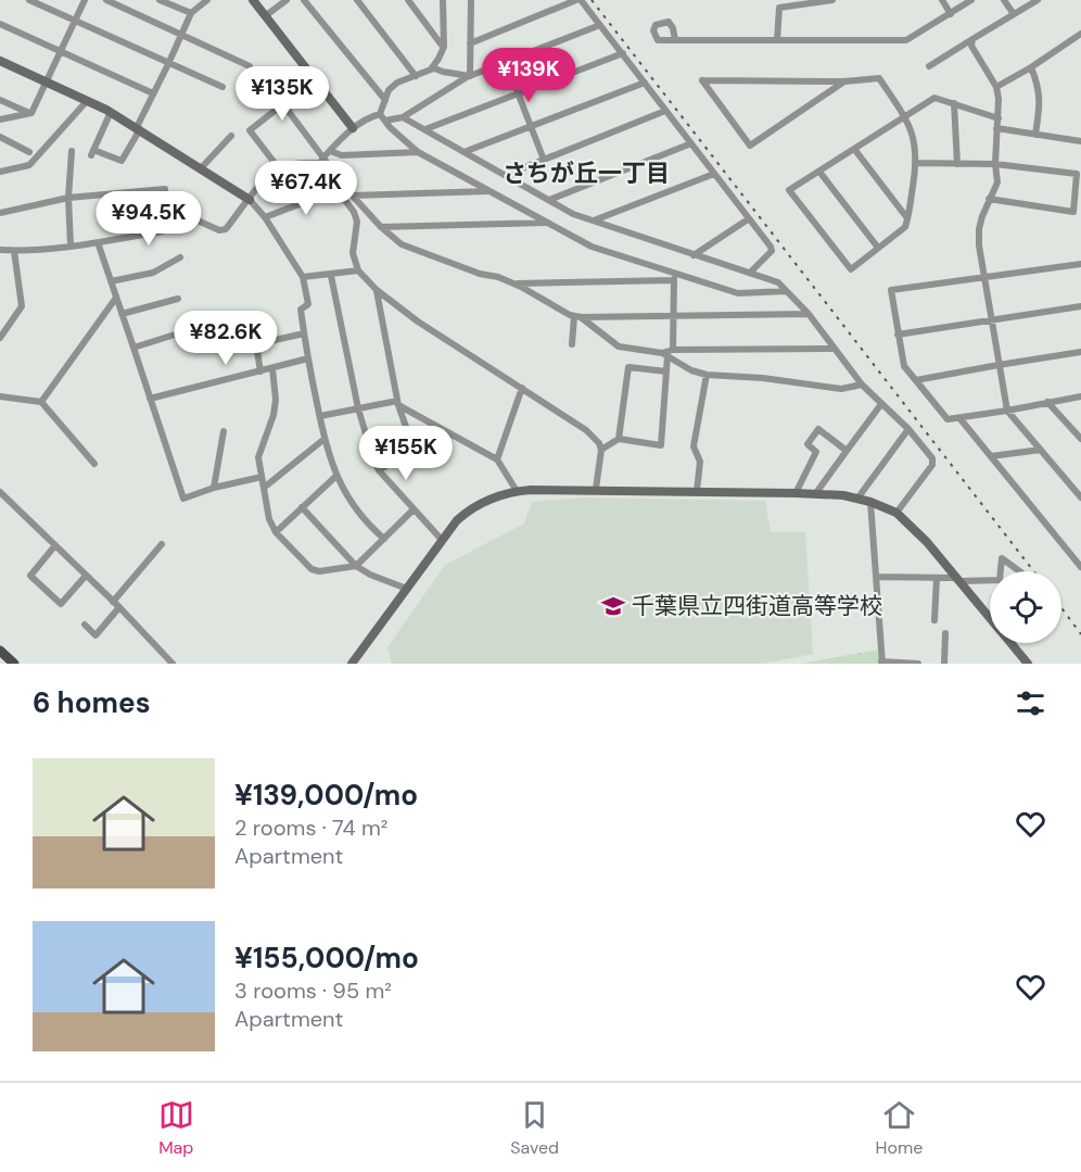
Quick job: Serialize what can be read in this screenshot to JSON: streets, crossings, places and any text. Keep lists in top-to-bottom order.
{
  "districts": ["さちが丘一丁目"],
  "places": {
    "school or university": ["千葉県立四街道高等学校"]
  },
  "page": {
    "price": [
      "¥139K",
      "¥135K",
      "¥67.4K",
      "¥94.5K",
      "¥82.6K",
      "¥155K"
    ],
    "heading": "6 homes",
    "list": [
      {
        "name": "¥139,000/mo",
        "note": "2 rooms · 74 m² · Apartment"
      },
      {
        "name": "¥155,000/mo",
        "note": "3 rooms · 95 m² · Apartment"
      }
    ],
    "tabs": ["Map", "Saved", "Home"]
  }
}
